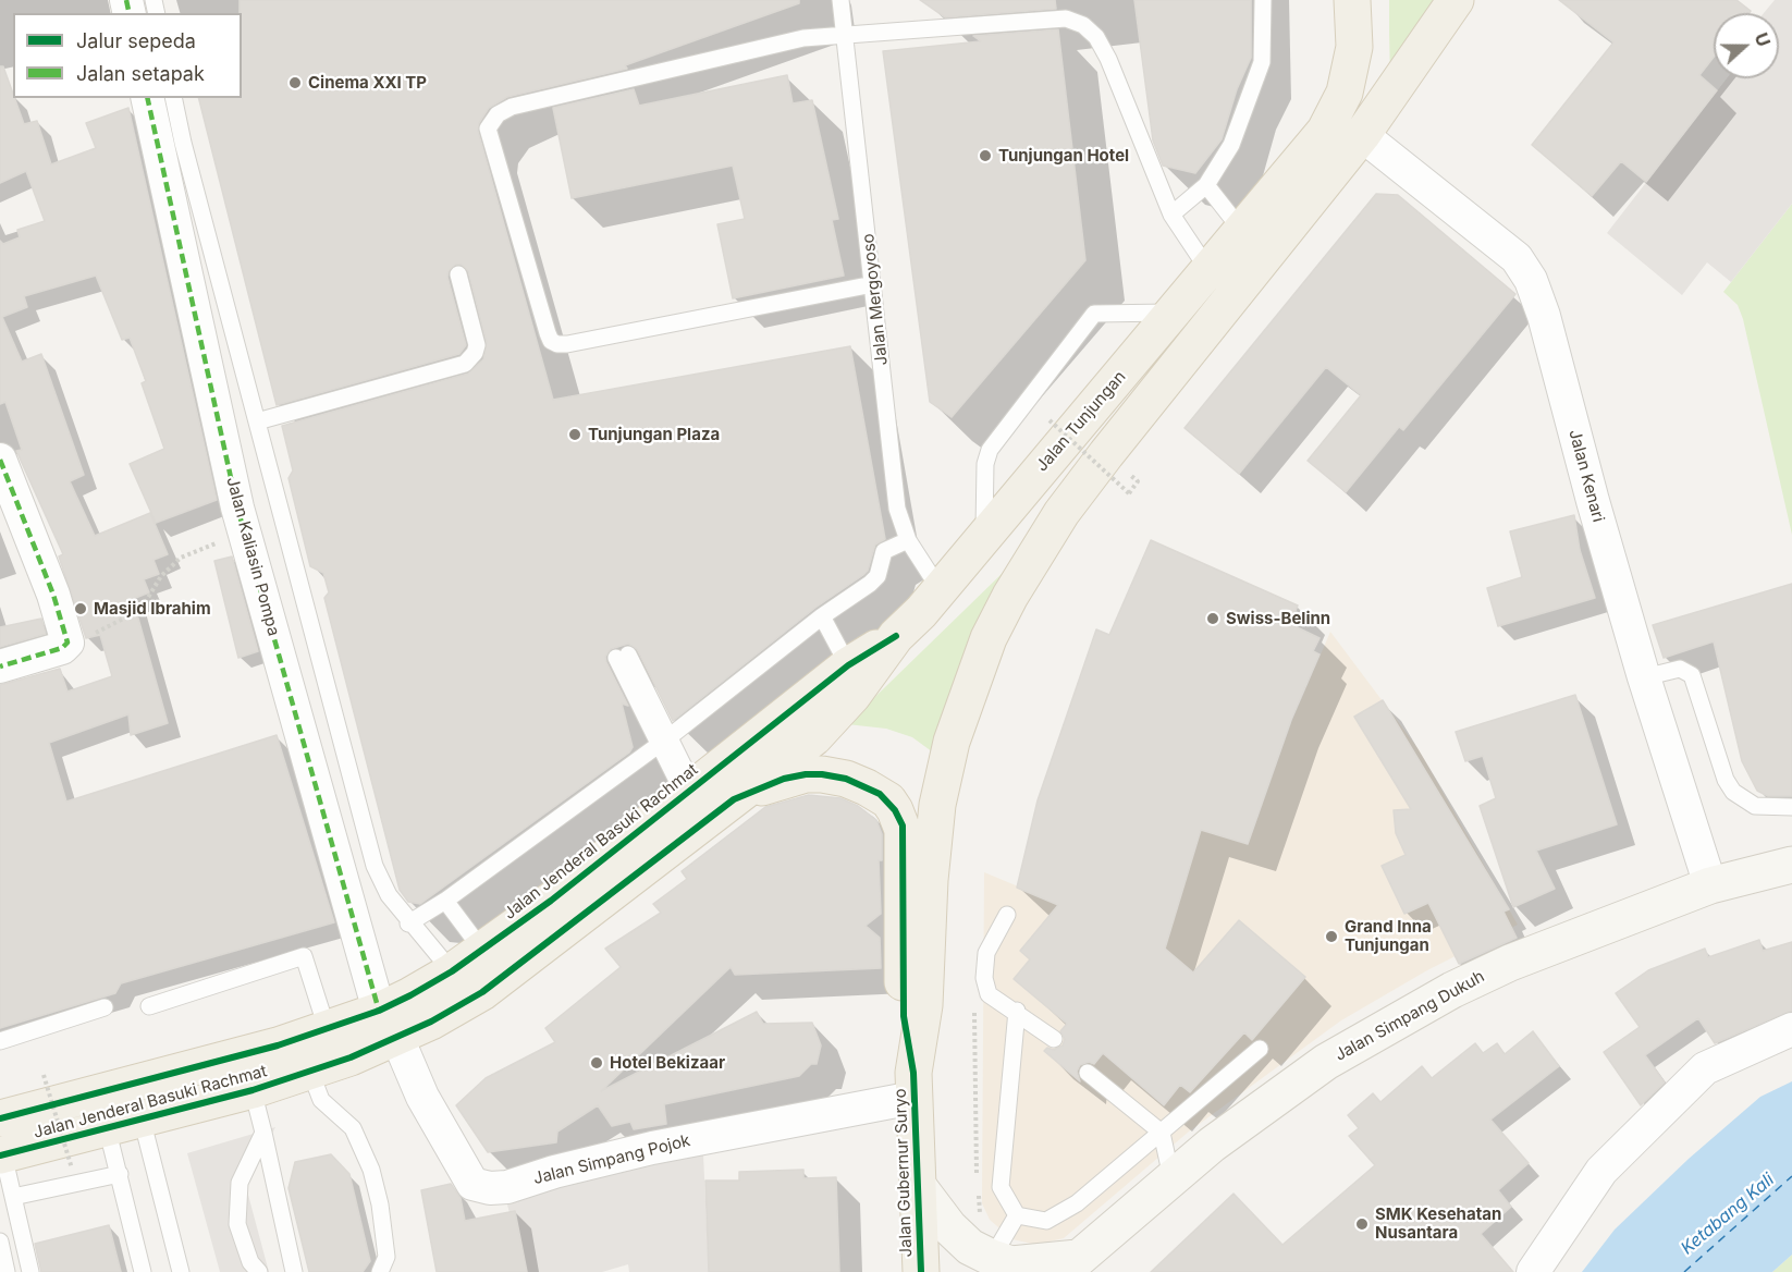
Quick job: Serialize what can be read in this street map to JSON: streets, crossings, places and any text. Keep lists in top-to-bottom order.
{
  "streets": {
    "main road": ["Jalan Tunjungan", "Jalan Jenderal Basuki Rachmat", "Jalan Gubernur Suryo"],
    "street": [
      "Jalan Kenari",
      "Jalan Kaliasin Pompa",
      "Jalan Simpang Dukuh",
      "Jalan Simpang Pojok"
    ],
    "lane": ["Jalan Mergoyoso"]
  },
  "crossings": [
    ["Jalan Mergoyoso", "Jalan Tunjungan"],
    ["Jalan Tunjungan", "Jalan Jenderal Basuki Rachmat"],
    ["Jalan Kenari", "Jalan Simpang Dukuh"],
    ["Jalan Kenari", "Jalan Gubernur Suryo"],
    ["Jalan Kaliasin Pompa", "Jalan Jenderal Basuki Rachmat"],
    ["Jalan Kaliasin Pompa", "Jalan Simpang Pojok"],
    ["Jalan Jenderal Basuki Rachmat", "Jalan Simpang Pojok"],
    ["Jalan Simpang Dukuh", "Jalan Gubernur Suryo"],
    ["Jalan Simpang Pojok", "Jalan Gubernur Suryo"]
  ],
  "water": ["Ketabang Kali"],
  "places": [
    "Cinema XXI TP",
    "Tunjungan Hotel",
    "Tunjungan Plaza",
    "Masjid Ibrahim",
    "Swiss-Belinn",
    "Grand Inna Tunjungan",
    "Hotel Bekizaar",
    "SMK Kesehatan Nusantara"
  ],
  "legend": ["Jalur sepeda", "Jalan setapak"],
  "north": "right"
}
